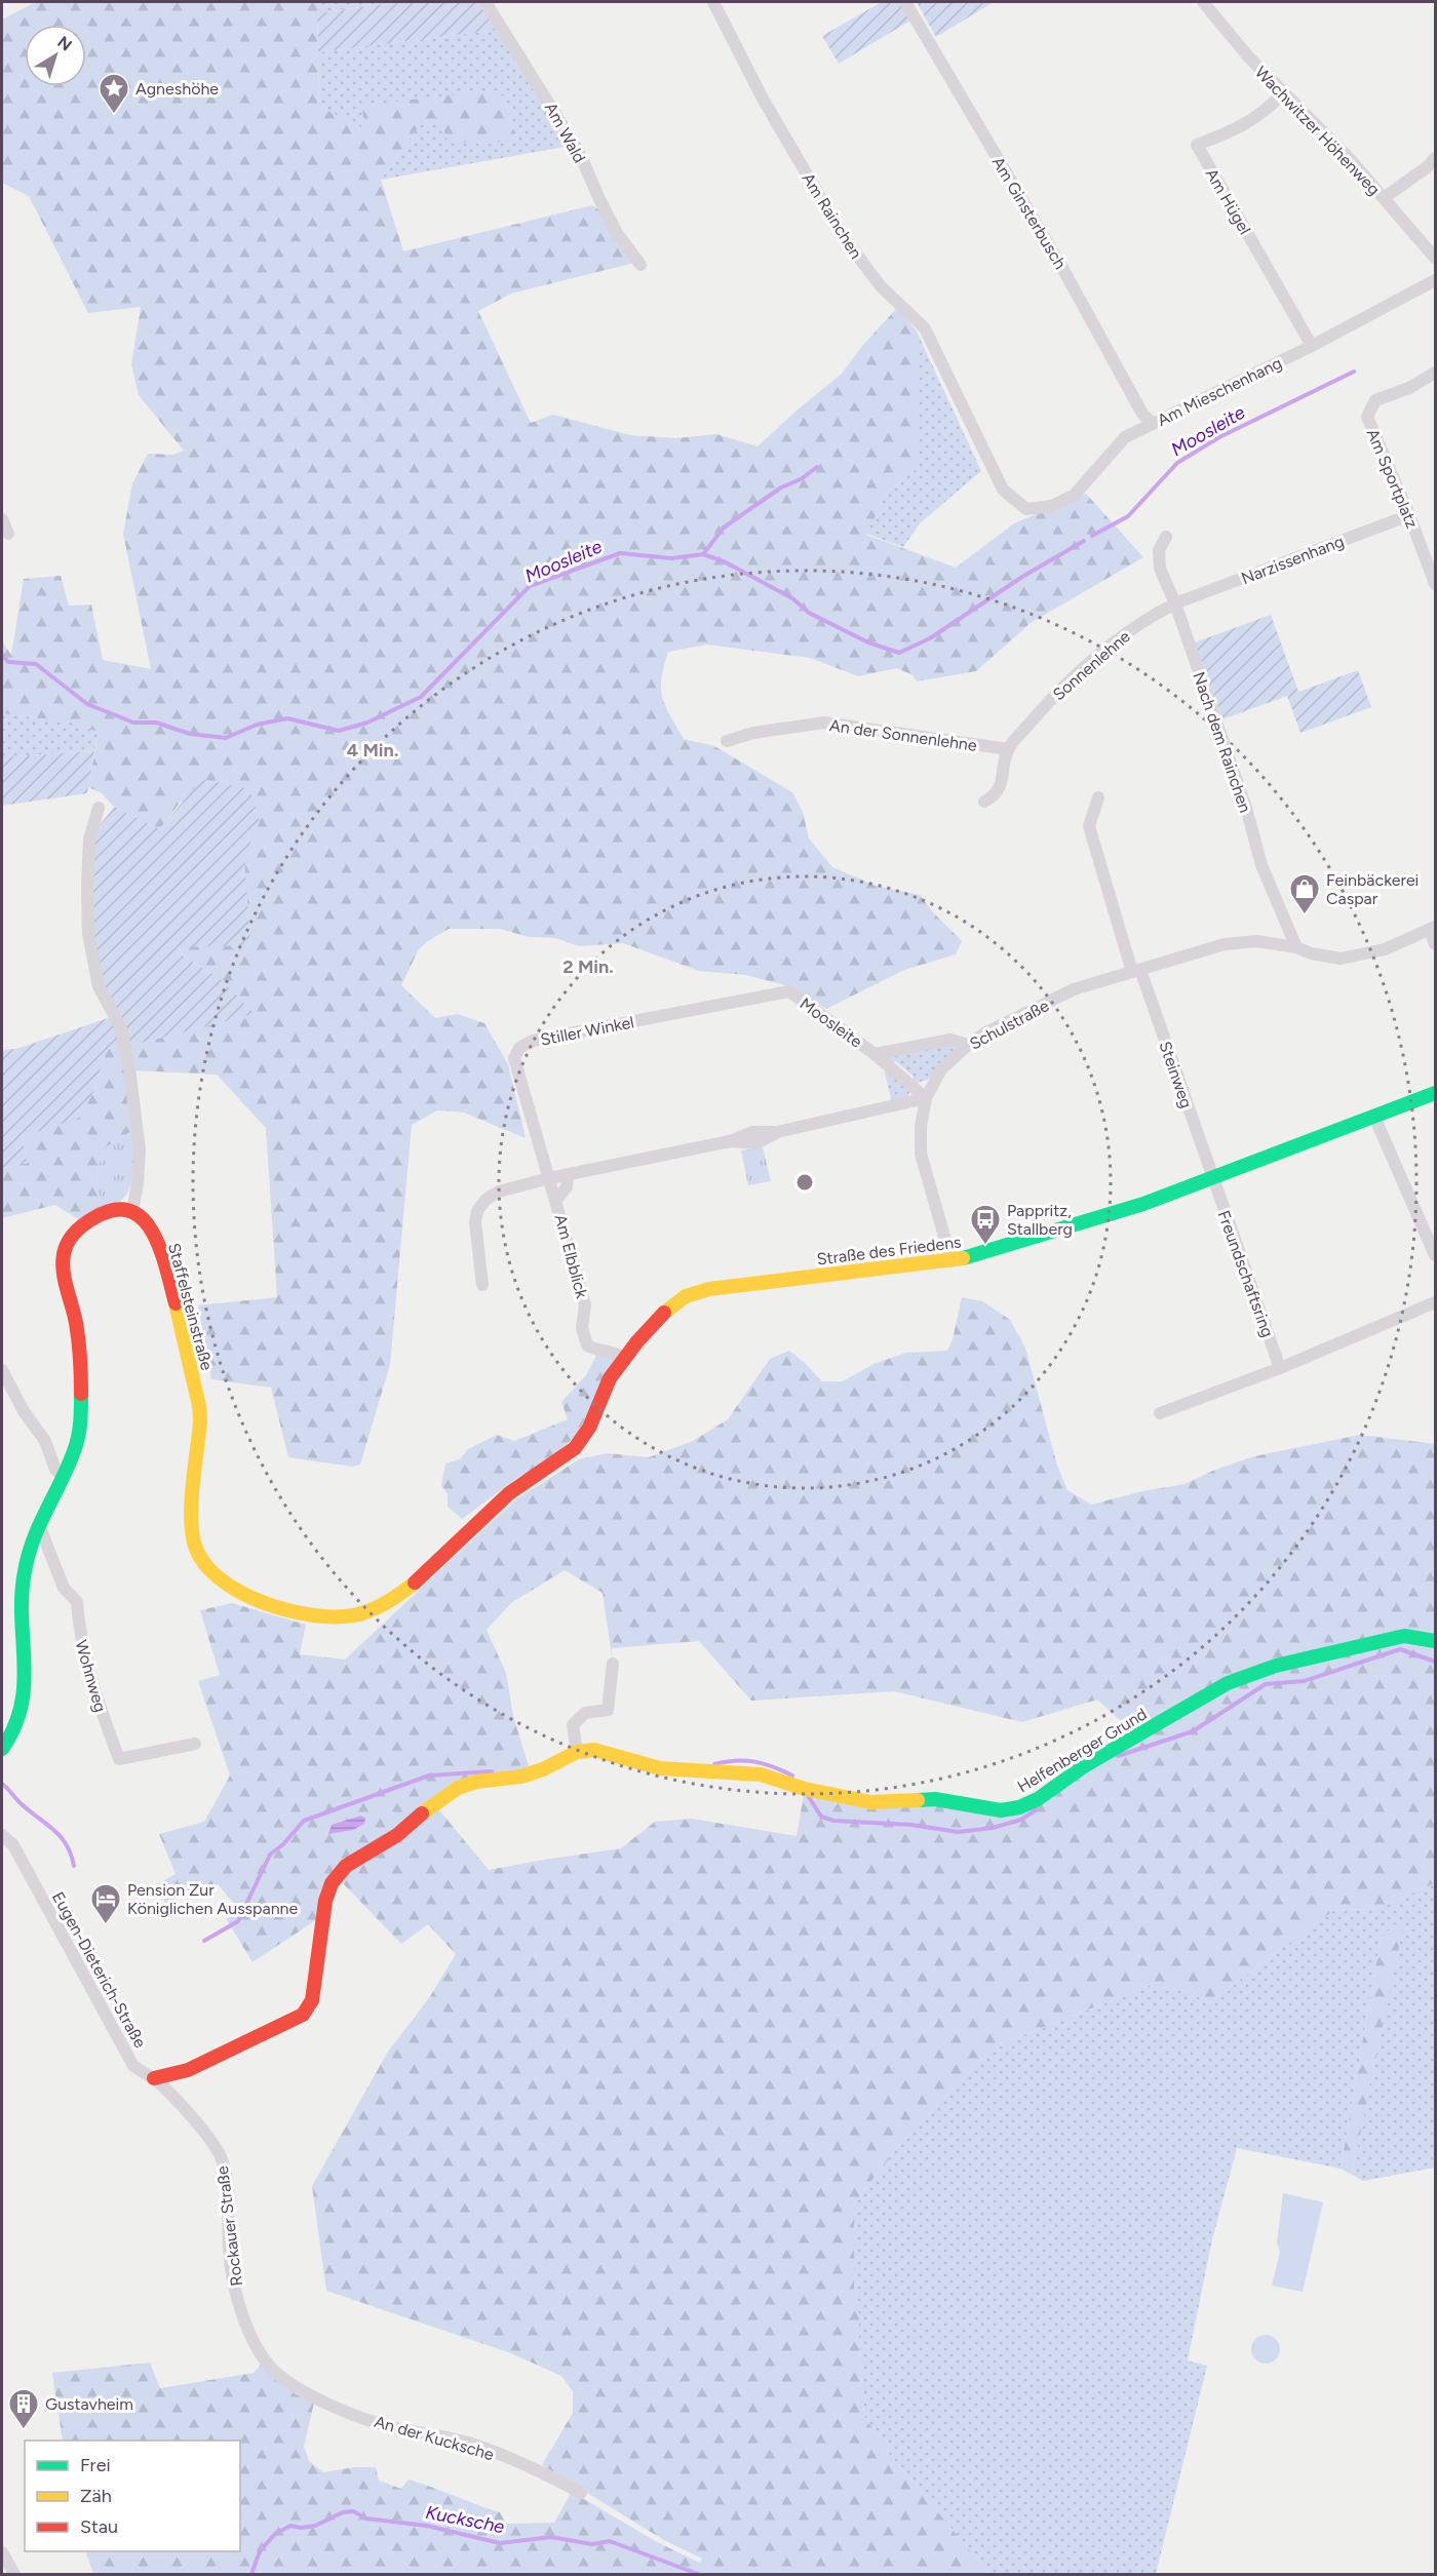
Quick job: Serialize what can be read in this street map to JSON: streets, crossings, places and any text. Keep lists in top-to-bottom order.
{
  "streets": {
    "street": [
      "Wachwitzer Höhenweg",
      "Am Wald",
      "Am Hügel",
      "Am Ginsterbusch",
      "Am Rainchen",
      "Am Mieschenhang",
      "Am Sportplatz",
      "Narzissenhang",
      "Sonnenlehne",
      "An der Sonnenlehne",
      "Nach dem Rainchen",
      "Moosleite",
      "Schulstraße",
      "Stiller Winkel",
      "Steinweg",
      "Straße des Friedens",
      "Am Elbblick",
      "Freundschaftsring",
      "Staffelsteinstraße",
      "Wohnweg",
      "Helfenberger Grund",
      "Eugen-Dieterich-Straße",
      "Rockauer Straße",
      "An der Kucksche"
    ]
  },
  "crossings": [
    ["Wachwitzer Höhenweg", "Am Hügel"],
    ["Am Hügel", "Am Mieschenhang"],
    ["Am Ginsterbusch", "Am Mieschenhang"],
    ["Am Rainchen", "Am Mieschenhang"],
    ["Am Sportplatz", "Narzissenhang"],
    ["Narzissenhang", "Sonnenlehne"],
    ["Narzissenhang", "Nach dem Rainchen"],
    ["Sonnenlehne", "An der Sonnenlehne"],
    ["Sonnenlehne", "Nach dem Rainchen"],
    ["Nach dem Rainchen", "Schulstraße"],
    ["Moosleite", "Schulstraße"],
    ["Moosleite", "Stiller Winkel"],
    ["Schulstraße", "Steinweg"],
    ["Schulstraße", "Straße des Friedens"],
    ["Stiller Winkel", "Am Elbblick"],
    ["Steinweg", "Straße des Friedens"],
    ["Steinweg", "Freundschaftsring"],
    ["Straße des Friedens", "Am Elbblick"],
    ["Straße des Friedens", "Freundschaftsring"],
    ["Straße des Friedens", "Staffelsteinstraße"],
    ["Eugen-Dieterich-Straße", "Rockauer Straße"],
    ["Rockauer Straße", "An der Kucksche"]
  ],
  "water": ["Moosleite", "Kucksche"],
  "places": {
    "place": ["Agneshöhe"],
    "shop": ["Feinbäckerei Caspar"],
    "bus stop": ["Pappritz, Stallberg"],
    "hotel": ["Pension Zur Königlichen Ausspanne"],
    "building": ["Gustavheim"]
  },
  "legend": ["Frei", "Zäh", "Stau"],
  "north": "top right",
  "rings": ["4 Min.", "2 Min."]
}
